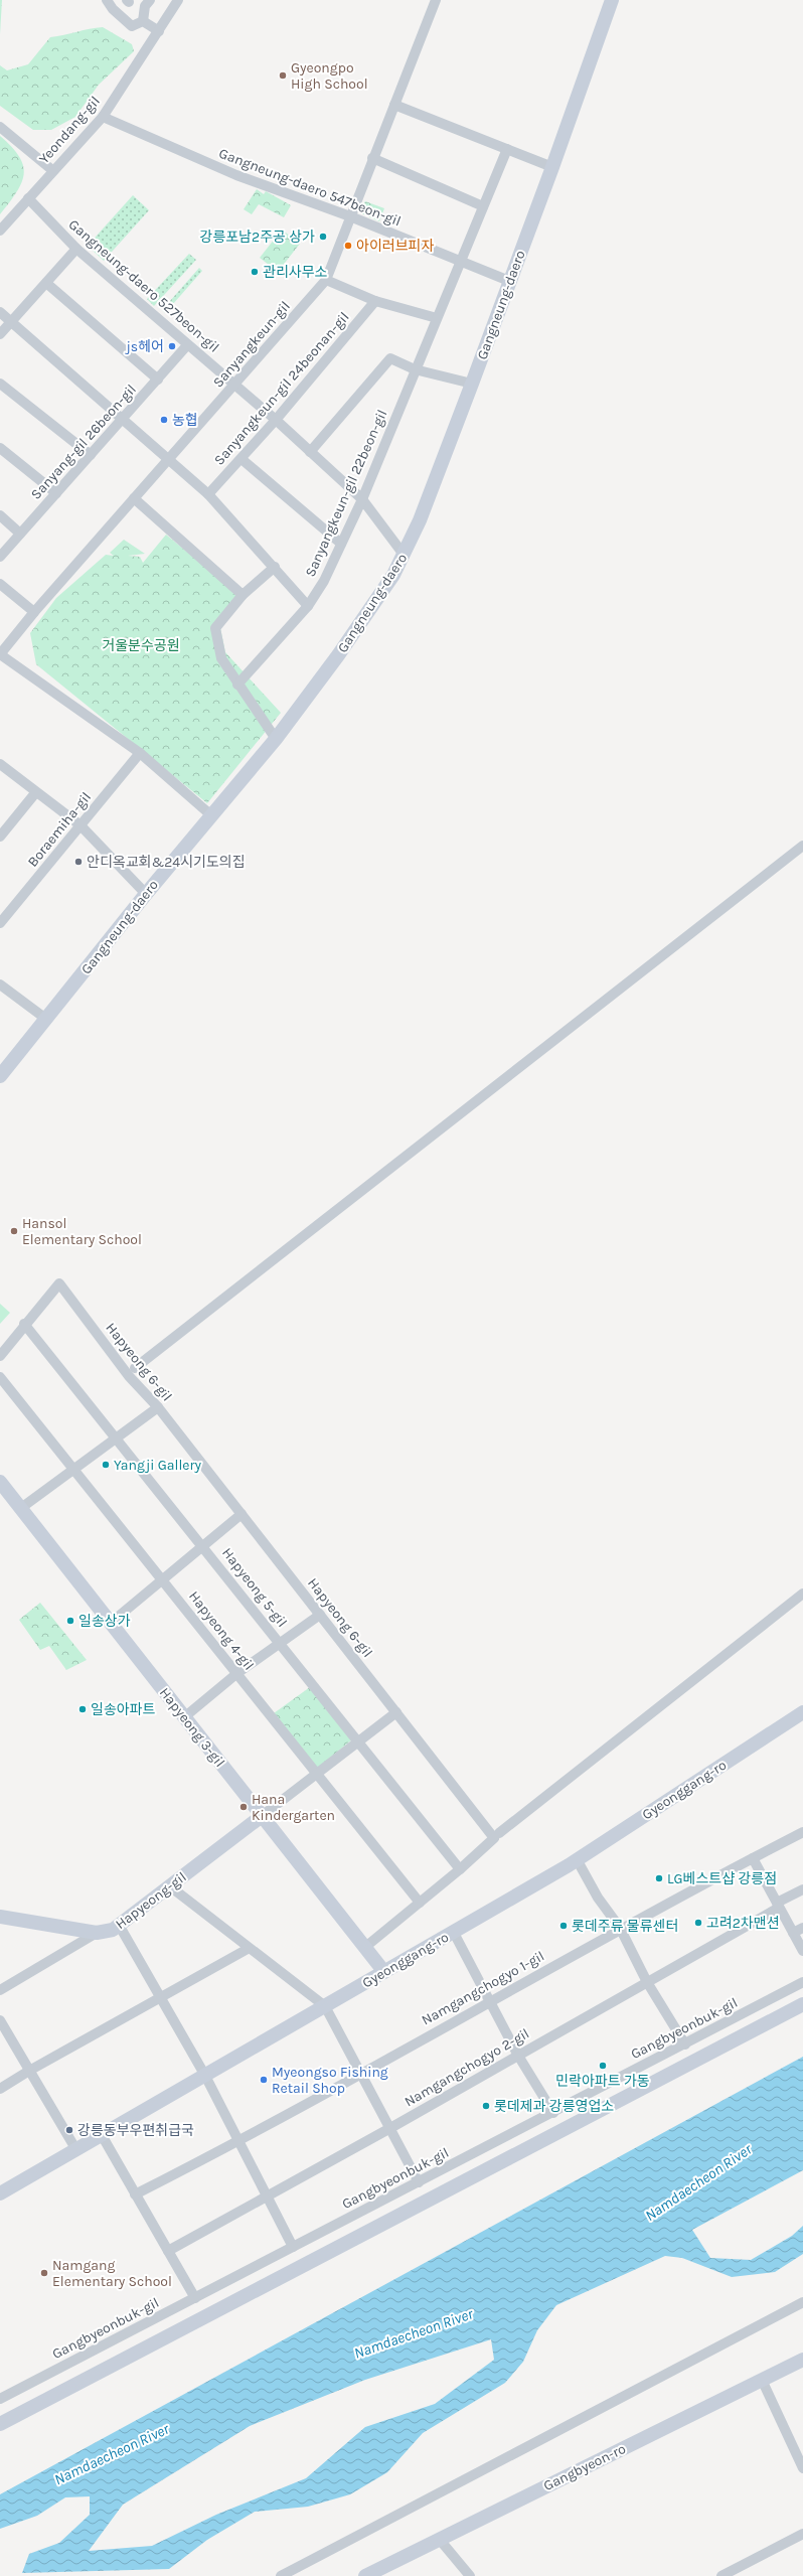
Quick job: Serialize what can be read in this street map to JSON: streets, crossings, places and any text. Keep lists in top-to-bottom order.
{
  "streets": {
    "street": [
      "Yeondang-gil",
      "Gangneung-daero 547beon-gil",
      "Gangneung-daero 527beon-gil",
      "Gangneung-daero",
      "Sanyangkeun-gil",
      "Sanyangkeun-gil 24beonan-gil",
      "Sanyang-gil 26beon-gil",
      "Sanyangkeun-gil 22beon-gil",
      "Boraemiha-gil",
      "Hapyeong 6-gil",
      "Hapyeong 5-gil",
      "Hapyeong 4-gil",
      "Hapyeong 3-gil",
      "Gyeonggang-ro",
      "Hapyeong-gil",
      "Namgangchogyo 1-gil",
      "Gangbyeonbuk-gil",
      "Namgangchogyo 2-gil",
      "Gangbyeon-ro"
    ]
  },
  "crossings": [
    ["Yeondang-gil", "Gangneung-daero 547beon-gil"],
    ["Yeondang-gil", "Gangneung-daero 527beon-gil"],
    ["Gangneung-daero 547beon-gil", "Gangneung-daero"],
    ["Gangneung-daero 547beon-gil", "Sanyangkeun-gil"],
    ["Gangneung-daero 547beon-gil", "Sanyangkeun-gil 22beon-gil"],
    ["Gangneung-daero 527beon-gil", "Gangneung-daero"],
    ["Gangneung-daero 527beon-gil", "Sanyangkeun-gil"],
    ["Gangneung-daero 527beon-gil", "Sanyangkeun-gil 24beonan-gil"],
    ["Gangneung-daero 527beon-gil", "Sanyang-gil 26beon-gil"],
    ["Gangneung-daero 527beon-gil", "Sanyangkeun-gil 22beon-gil"],
    ["Hapyeong 6-gil", "Hapyeong 5-gil"],
    ["Hapyeong 6-gil", "Hapyeong 4-gil"],
    ["Hapyeong 6-gil", "Hapyeong 3-gil"],
    ["Hapyeong 3-gil", "Gyeonggang-ro"],
    ["Hapyeong 3-gil", "Hapyeong-gil"]
  ],
  "water": ["Namdaecheon River"],
  "parks": ["거울분수공원"],
  "places": [
    "Gyeongpo High School",
    "강릉포남2주공 상가",
    "아이러브피자",
    "관리사무소",
    "js헤어",
    "농협",
    "안디옥교회&24시기도의집",
    "Hansol Elementary School",
    "Yangji Gallery",
    "일송상가",
    "일송아파트",
    "Hana Kindergarten",
    "LG베스트샵 강릉점",
    "고려2차맨션",
    "롯데주류 물류센터",
    "민락아파트 가동",
    "Myeongso Fishing Retail Shop",
    "롯데제과 강릉영업소",
    "강릉동부우편취급국",
    "Namgang Elementary School"
  ]
}
